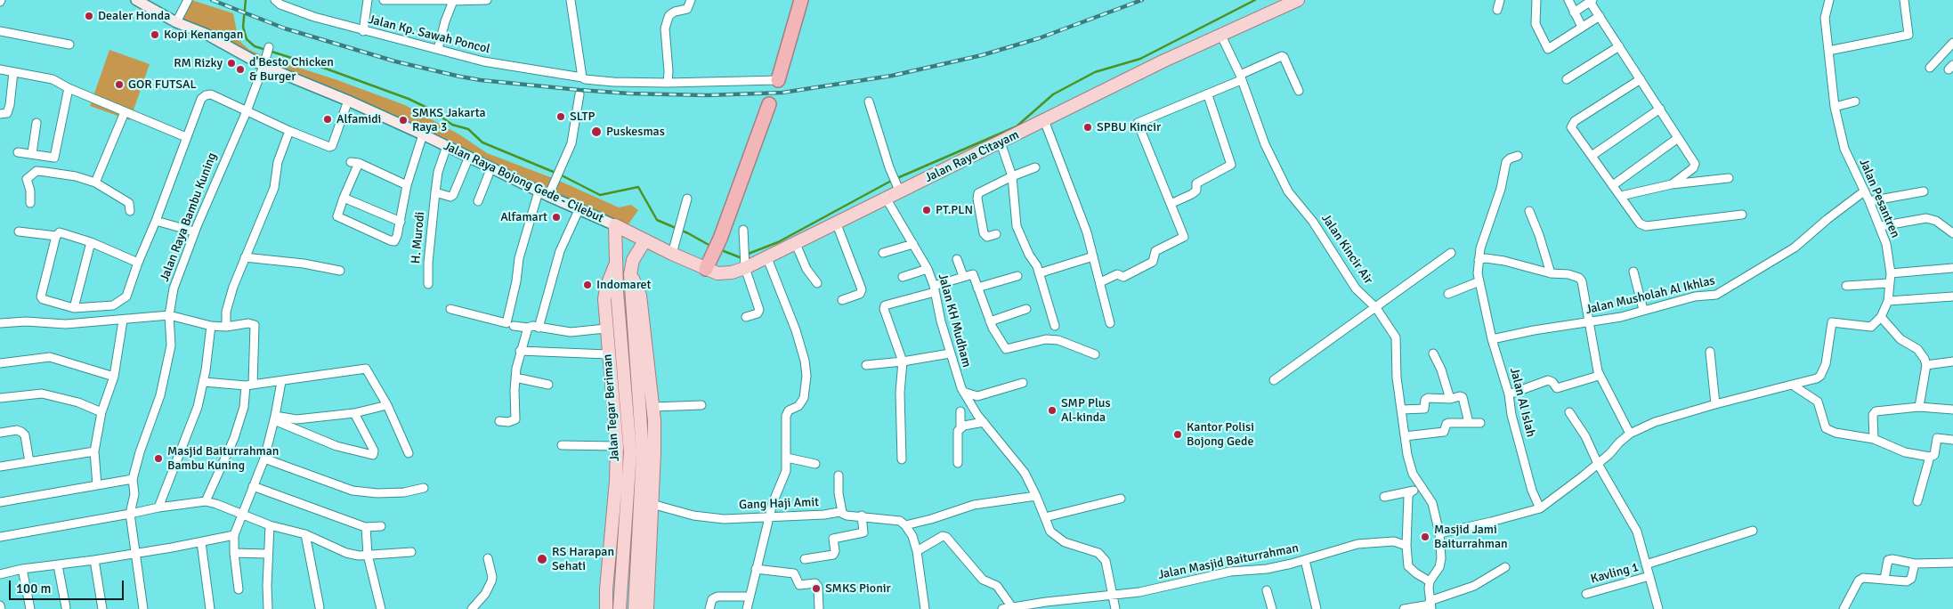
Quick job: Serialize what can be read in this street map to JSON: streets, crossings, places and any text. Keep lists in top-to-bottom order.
{
  "streets": {
    "main road": ["Jalan Raya Citayam", "Jalan Raya Bojong Gede - Cilebut", "Jalan Tegar Beriman"],
    "street": [
      "Jalan Kp. Sawah Poncol",
      "Jalan Pesantren",
      "Jalan Raya Bambu Kuning",
      "H. Murodi",
      "Jalan Kincir Air",
      "Jalan Musholah Al Ikhlas",
      "Jalan KH Mudham",
      "Jalan Al Islah",
      "Gang Haji Amit",
      "Jalan Masjid Baiturrahman",
      "Kavling 1"
    ]
  },
  "crossings": [
    ["Jalan Raya Citayam", "Jalan Raya Bojong Gede - Cilebut"],
    ["Jalan Raya Citayam", "Jalan Kincir Air"],
    ["Jalan Raya Citayam", "Jalan KH Mudham"],
    ["Jalan Raya Bojong Gede - Cilebut", "Jalan Raya Bambu Kuning"],
    ["Jalan Raya Bojong Gede - Cilebut", "H. Murodi"],
    ["Jalan Raya Bojong Gede - Cilebut", "Jalan Tegar Beriman"],
    ["Jalan Pesantren", "Jalan Musholah Al Ikhlas"],
    ["Jalan Musholah Al Ikhlas", "Jalan Al Islah"]
  ],
  "places": [
    "Dealer Honda",
    "Kopi Kenangan",
    "RM Rizky",
    "d'Besto Chicken & Burger",
    "GOR FUTSAL",
    "SLTP",
    "Alfamidi",
    "SMKS Jakarta Raya 3",
    "SPBU Kincir",
    "Puskesmas",
    "PT.PLN",
    "Alfamart",
    "Indomaret",
    "SMP Plus Al-kinda",
    "Kantor Polisi Bojong Gede",
    "Masjid Baiturrahman Bambu Kuning",
    "Masjid Jami Baiturrahman",
    "RS Harapan Sehati",
    "SMKS Pionir"
  ],
  "scale_bar": "100 m"
}
